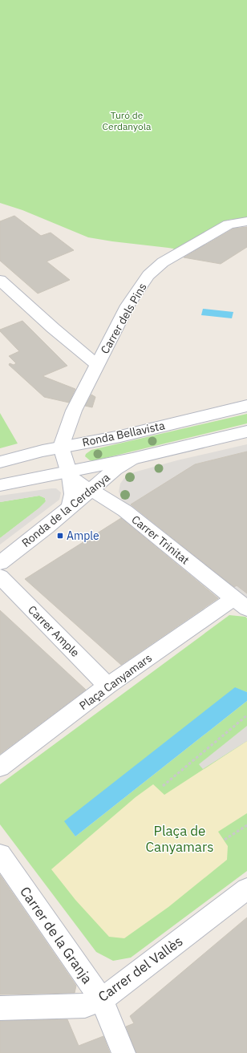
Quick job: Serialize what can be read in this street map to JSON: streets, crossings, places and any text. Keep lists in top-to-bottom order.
{
  "streets": {
    "street": [
      "Carrer dels Pins",
      "Ronda Bellavista",
      "Ronda de la Cerdanya",
      "Carrer Trinitat",
      "Carrer Ample",
      "Plaça Canyamars",
      "Carrer de la Granja",
      "Carrer del Vallès"
    ]
  },
  "crossings": [
    ["Carrer dels Pins", "Ronda Bellavista"],
    ["Ronda de la Cerdanya", "Carrer Trinitat"],
    ["Carrer Trinitat", "Plaça Canyamars"],
    ["Carrer Ample", "Plaça Canyamars"],
    ["Carrer de la Granja", "Carrer del Vallès"]
  ],
  "parks": ["Turó de Cerdanyola", "Plaça de Canyamars"],
  "places": {
    "transit": ["Ample"]
  }
}
